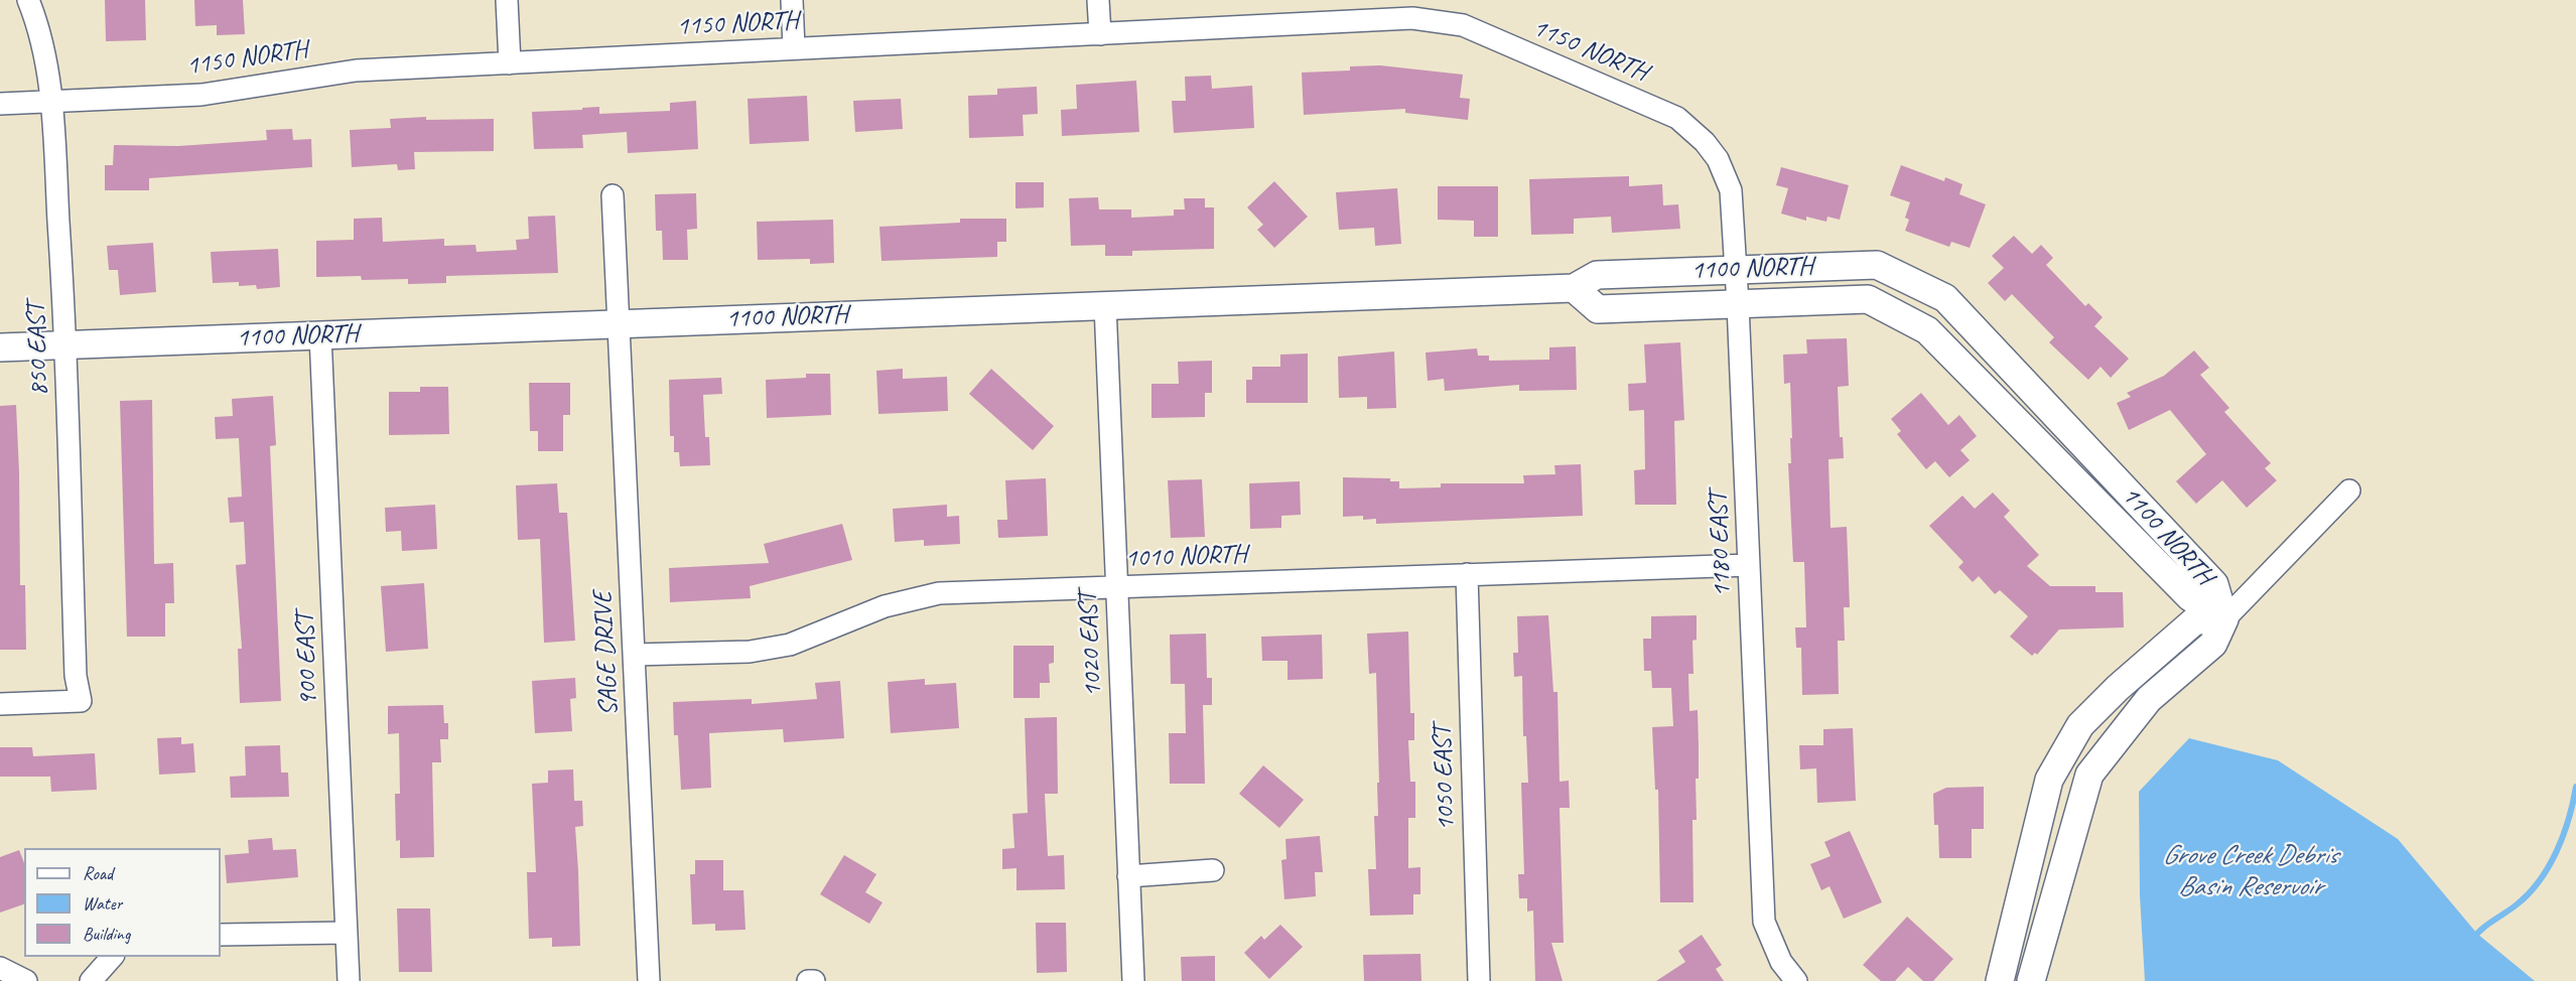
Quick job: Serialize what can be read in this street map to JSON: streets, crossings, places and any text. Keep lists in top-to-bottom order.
{
  "streets": {
    "street": [
      "1150 NORTH",
      "1100 NORTH",
      "850 EAST",
      "1180 EAST",
      "1010 NORTH",
      "1020 EAST",
      "SAGE DRIVE",
      "900 EAST",
      "1050 EAST"
    ]
  },
  "crossings": [
    ["1150 NORTH", "850 EAST"],
    ["1150 NORTH", "1180 EAST"],
    ["1100 NORTH", "850 EAST"],
    ["1100 NORTH", "1180 EAST"],
    ["1100 NORTH", "1020 EAST"],
    ["1100 NORTH", "SAGE DRIVE"],
    ["1100 NORTH", "900 EAST"],
    ["1180 EAST", "1010 NORTH"],
    ["1010 NORTH", "1020 EAST"],
    ["1010 NORTH", "SAGE DRIVE"],
    ["1010 NORTH", "1050 EAST"]
  ],
  "water": ["Grove Creek Debris Basin Reservoir"],
  "legend": ["Road", "Water", "Building"]
}
